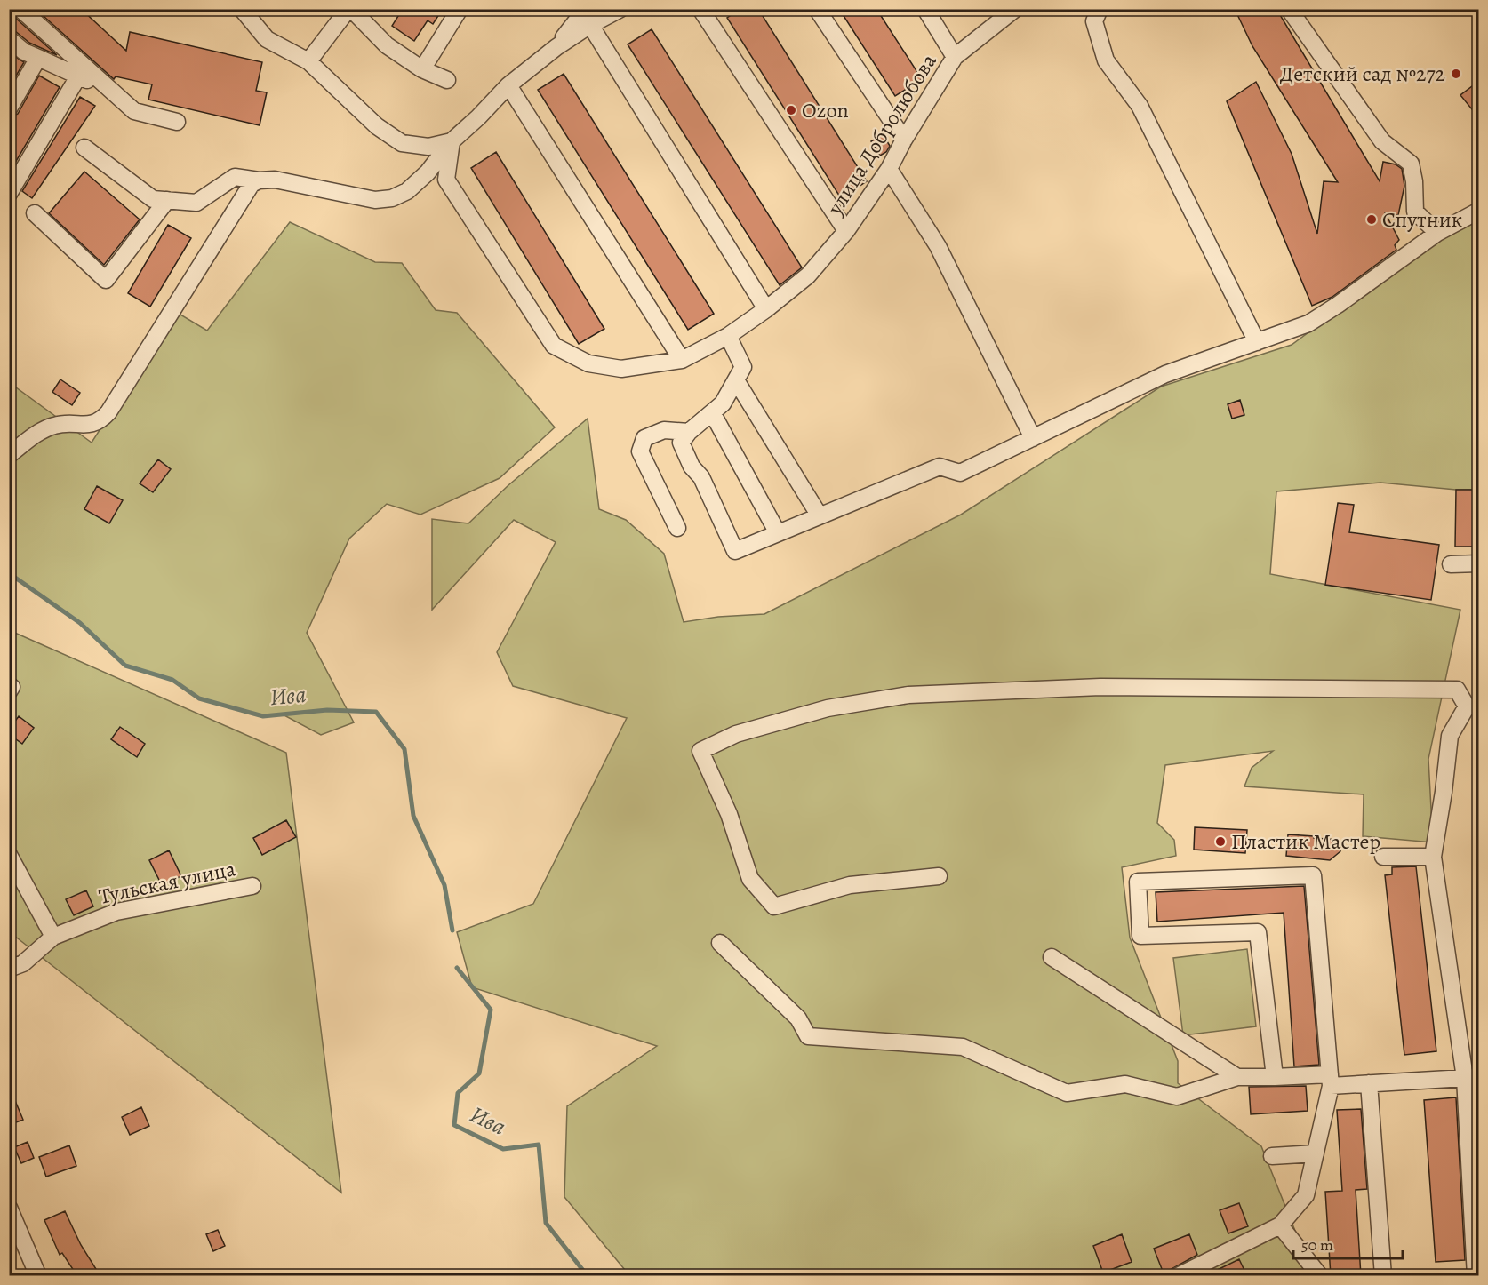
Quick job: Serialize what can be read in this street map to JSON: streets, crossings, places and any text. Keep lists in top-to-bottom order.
{
  "streets": {
    "street": ["улица Добролюбова", "Тульская улица"]
  },
  "water": ["Ива"],
  "places": [
    "Детский сад №272",
    "Ozon",
    "Спутник",
    "Пластик Мастер"
  ],
  "scale_bar": "50 m"
}
